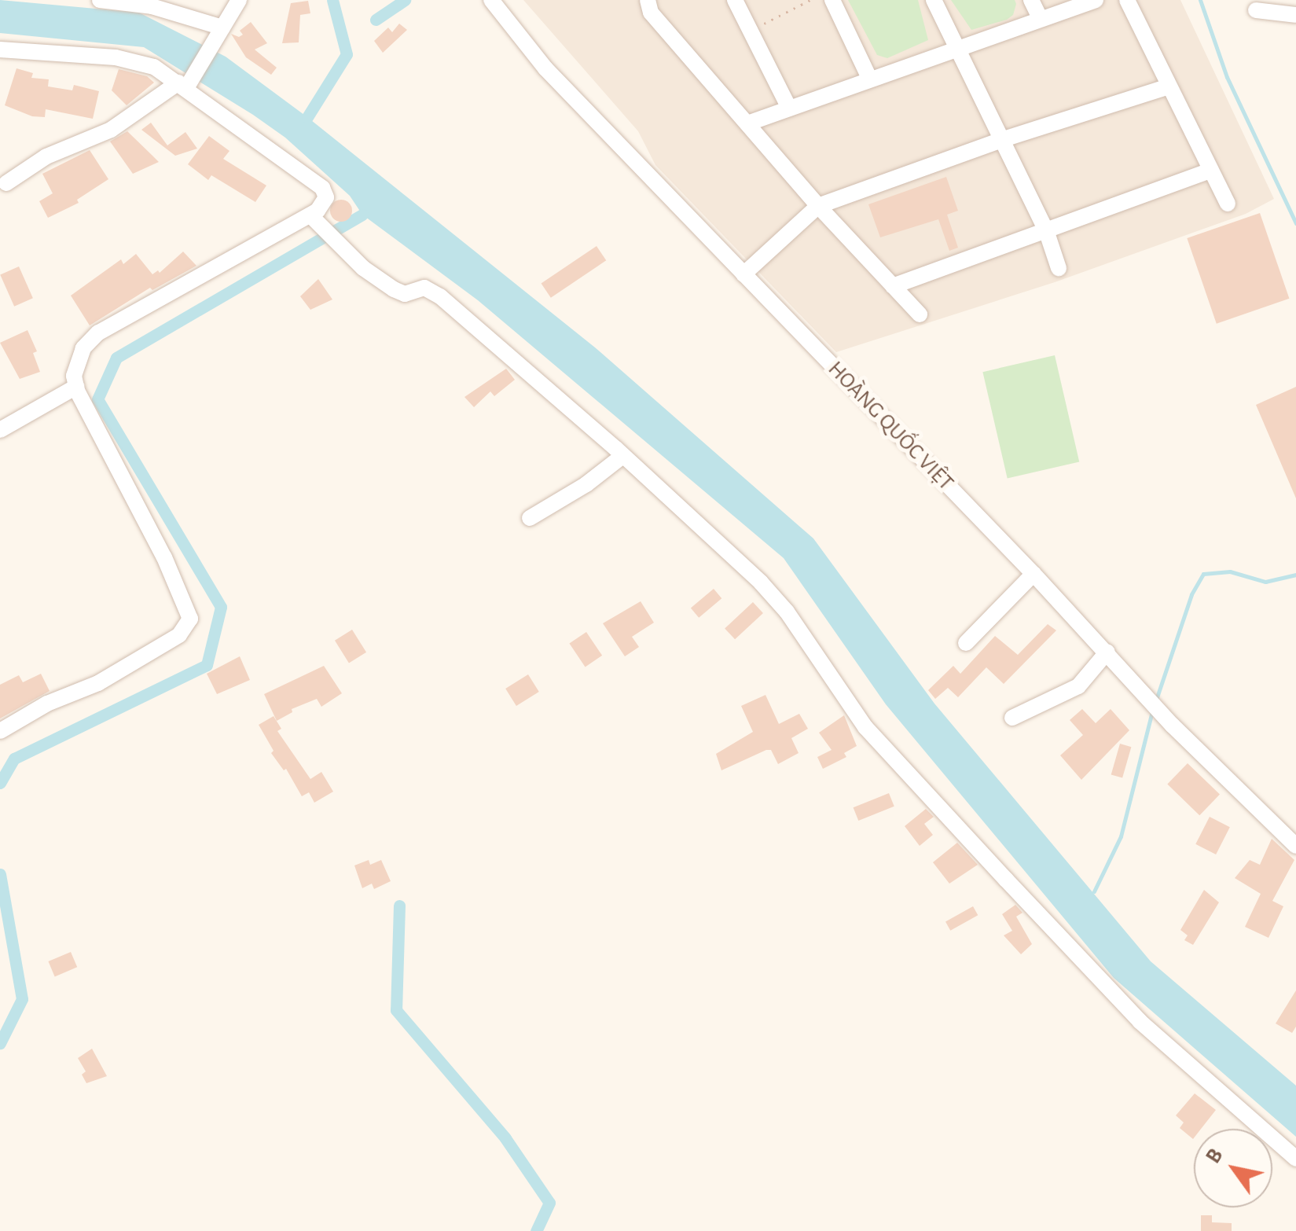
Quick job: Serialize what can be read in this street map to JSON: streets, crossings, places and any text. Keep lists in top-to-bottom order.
{
  "streets": {
    "street": ["HOÀNG QUỐC VIỆT"]
  },
  "north": "top left"
}
